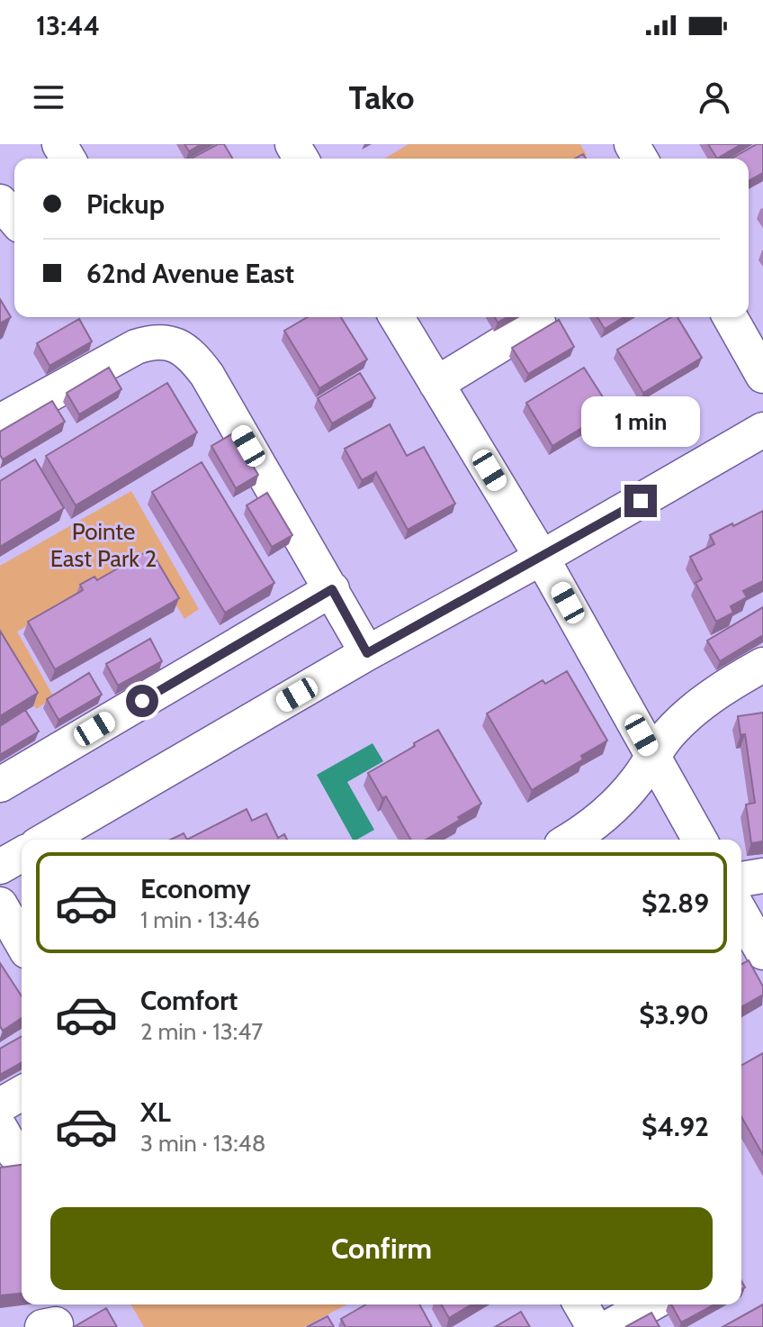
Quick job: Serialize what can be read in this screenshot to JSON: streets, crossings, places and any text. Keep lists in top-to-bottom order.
{
  "parks": ["Pointe East Park 2"],
  "page": {
    "status": "13:44",
    "header": "Tako",
    "banner": ["Pickup", "62nd Avenue East"],
    "bubble": "1 min",
    "list": [
      {
        "name": "Economy",
        "note": "1 min · 13:46",
        "value": "$2.89"
      },
      {
        "name": "Comfort",
        "note": "2 min · 13:47",
        "value": "$3.90"
      },
      {
        "name": "XL",
        "note": "3 min · 13:48",
        "value": "$4.92"
      }
    ],
    "buttons": "Confirm"
  }
}
